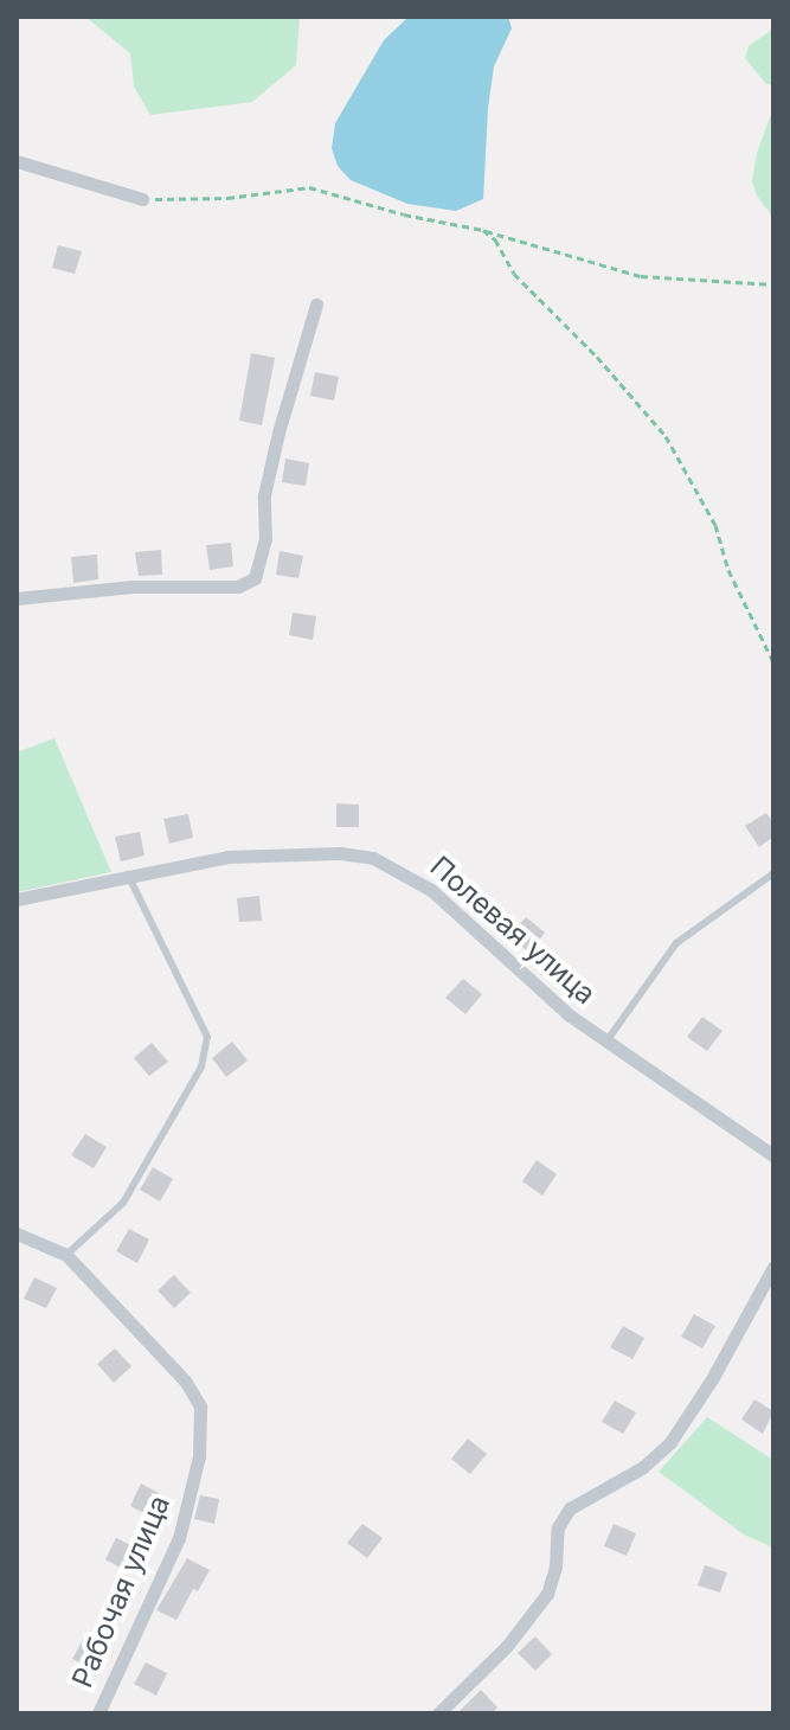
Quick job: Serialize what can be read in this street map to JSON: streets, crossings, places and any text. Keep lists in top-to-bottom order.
{
  "streets": {
    "street": ["Полевая улица", "Рабочая улица"]
  }
}
